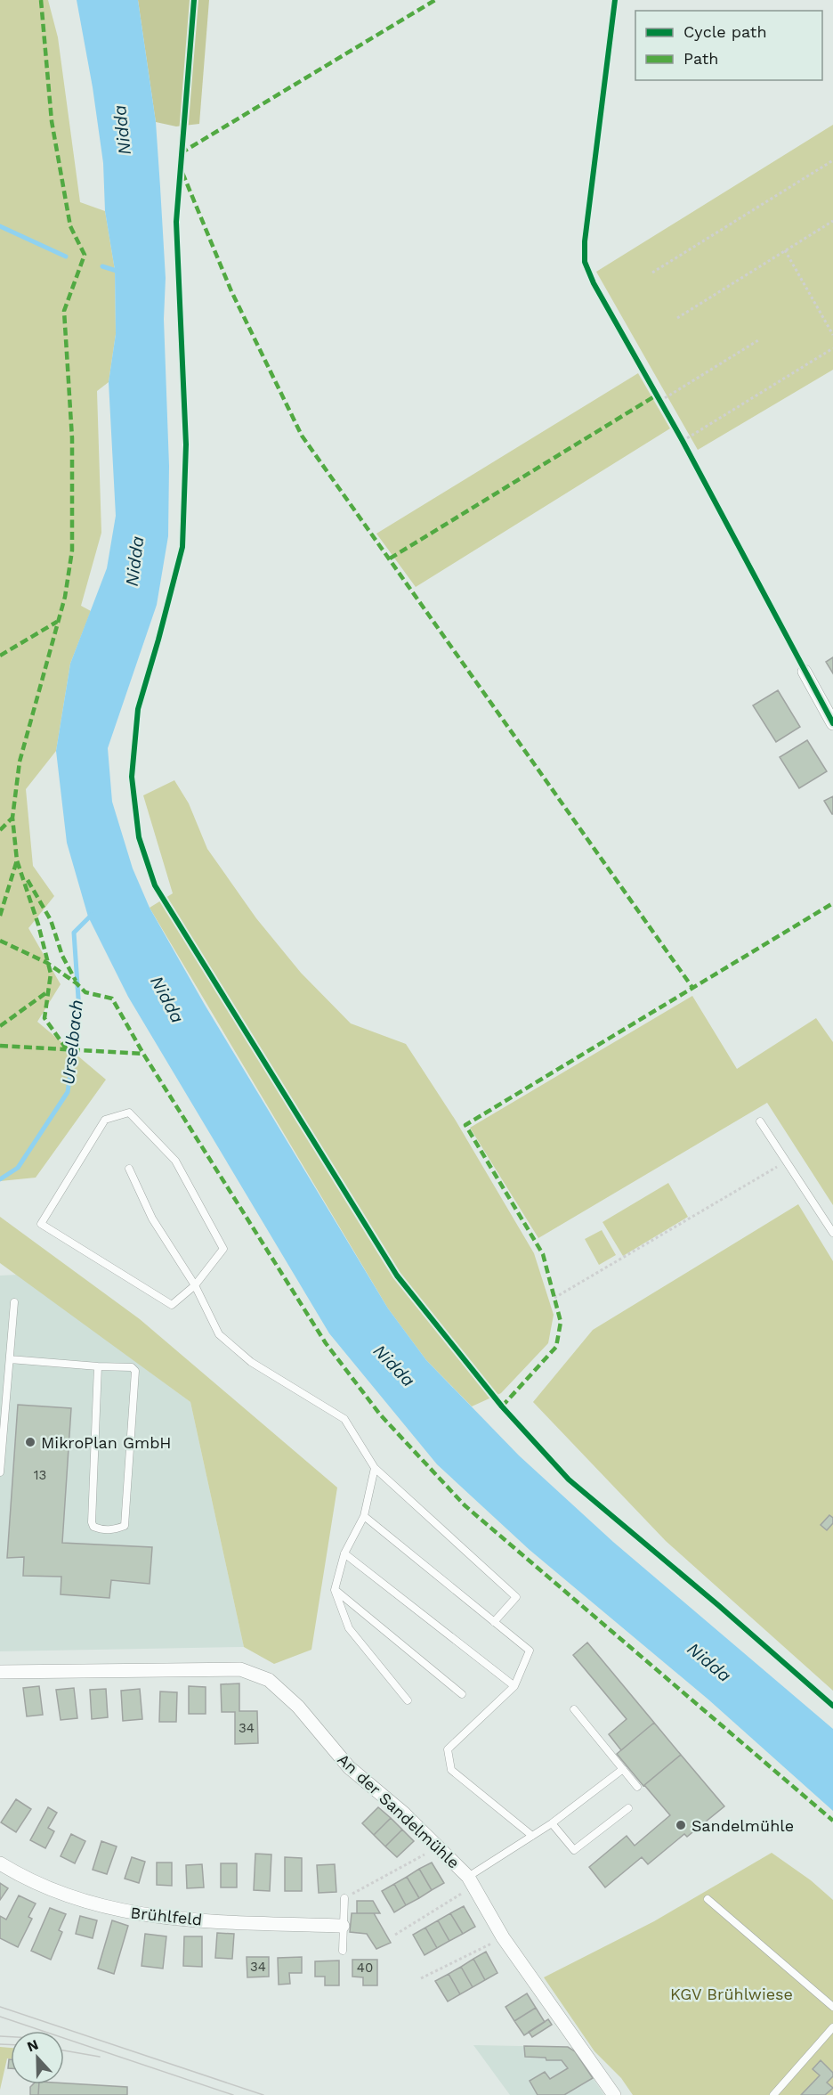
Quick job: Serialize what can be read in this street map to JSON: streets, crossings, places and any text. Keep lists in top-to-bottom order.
{
  "streets": {
    "street": ["An der Sandelmühle", "Brühlfeld"]
  },
  "water": ["Nidda", "Urselbach"],
  "parks": ["KGV Brühlwiese"],
  "places": ["MikroPlan GmbH", "Sandelmühle"],
  "house_numbers": [
    "13",
    "34",
    "34",
    "40"
  ],
  "legend": ["Cycle path", "Path"],
  "north": "top"
}
